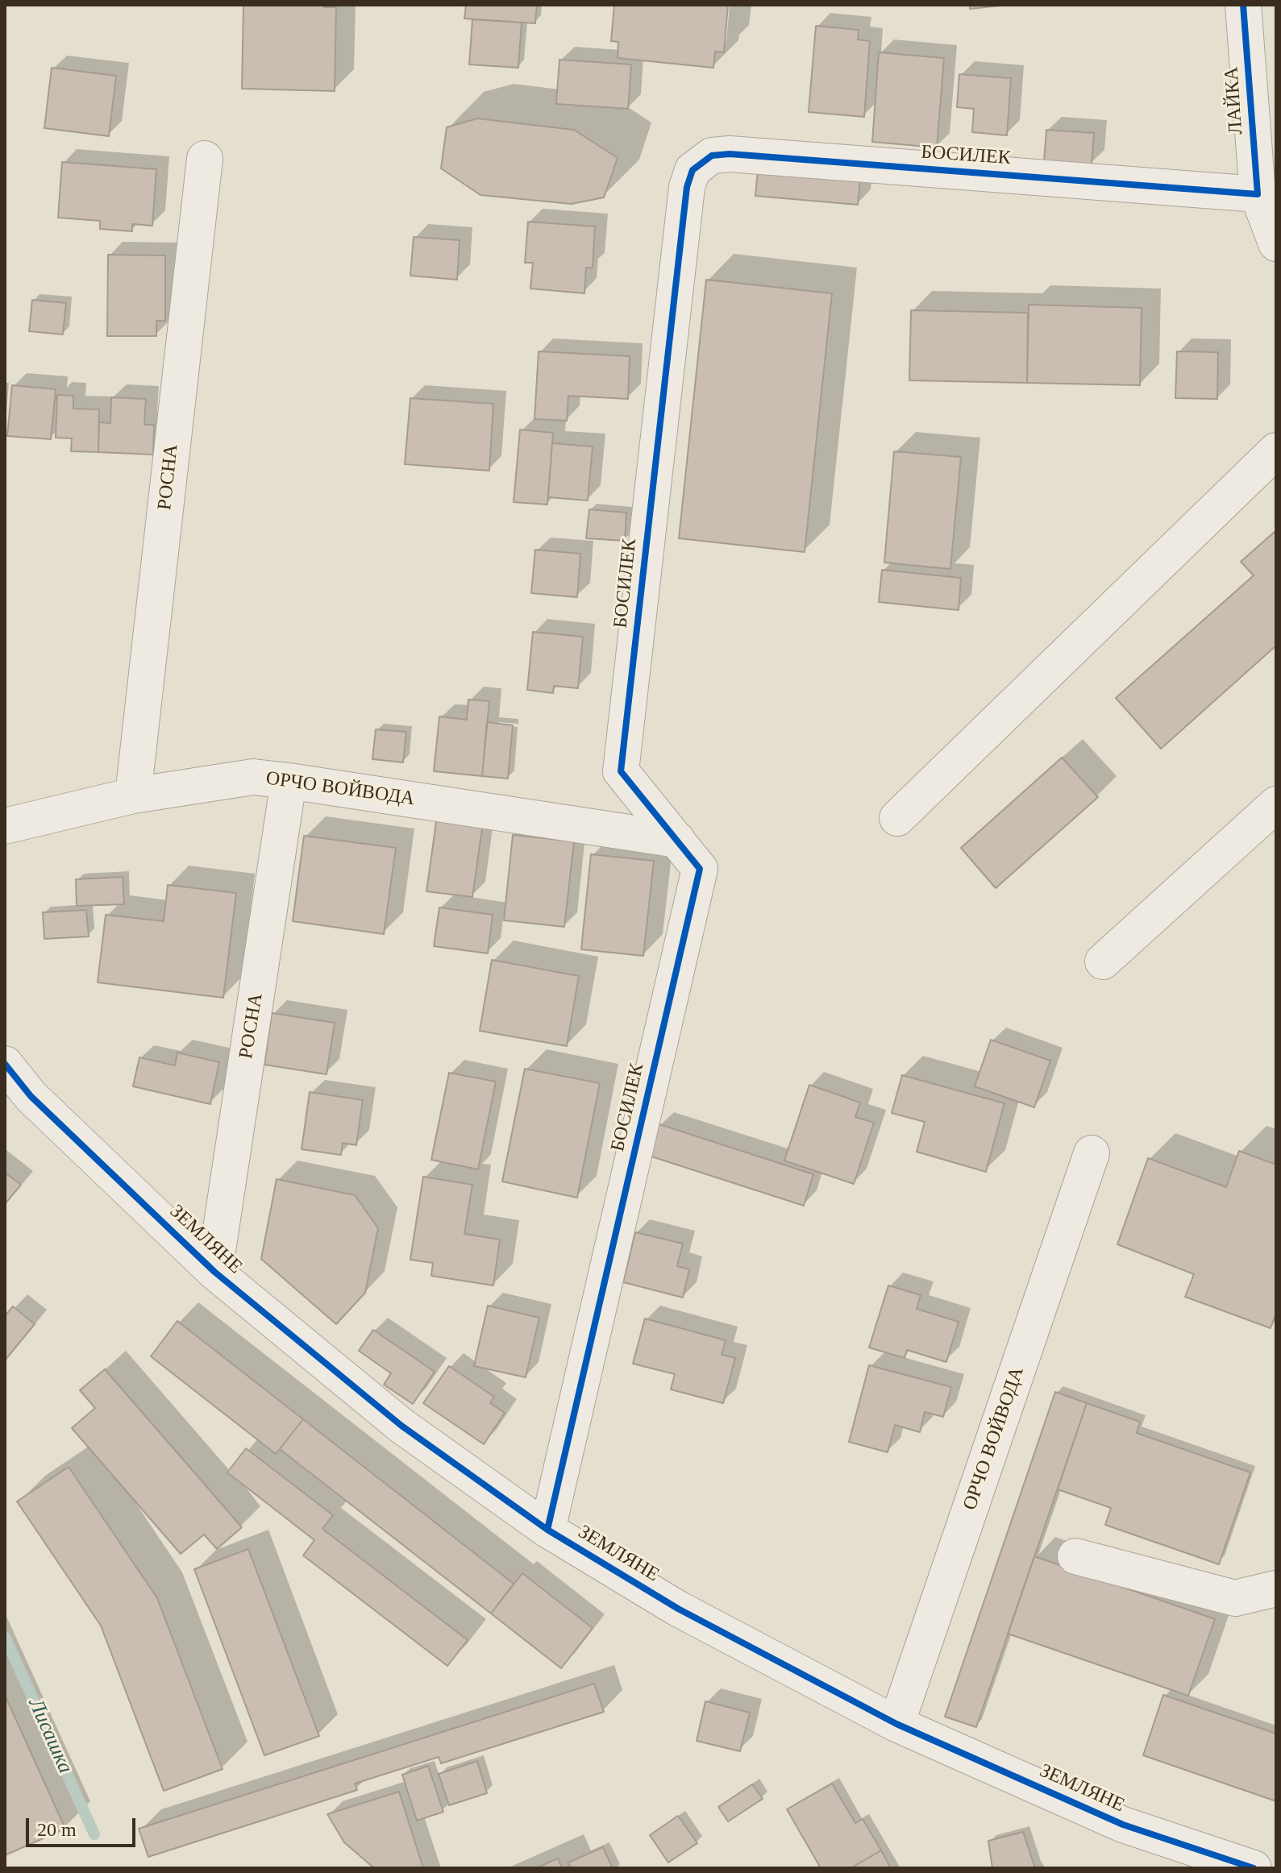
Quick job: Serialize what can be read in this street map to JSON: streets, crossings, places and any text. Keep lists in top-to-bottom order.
{
  "streets": {
    "street": [
      "ЛАЙКА",
      "БОСИЛЕК",
      "РОСНА",
      "ОРЧО ВОЙВОДА",
      "ЗЕМЛЯНЕ"
    ]
  },
  "crossings": [
    ["ЛАЙКА", "БОСИЛЕК"],
    ["БОСИЛЕК", "ОРЧО ВОЙВОДА"],
    ["БОСИЛЕК", "ЗЕМЛЯНЕ"],
    ["РОСНА", "ОРЧО ВОЙВОДА"],
    ["РОСНА", "ЗЕМЛЯНЕ"],
    ["ОРЧО ВОЙВОДА", "ЗЕМЛЯНЕ"]
  ],
  "water": ["Лисашка"],
  "scale_bar": "20 m"
}
